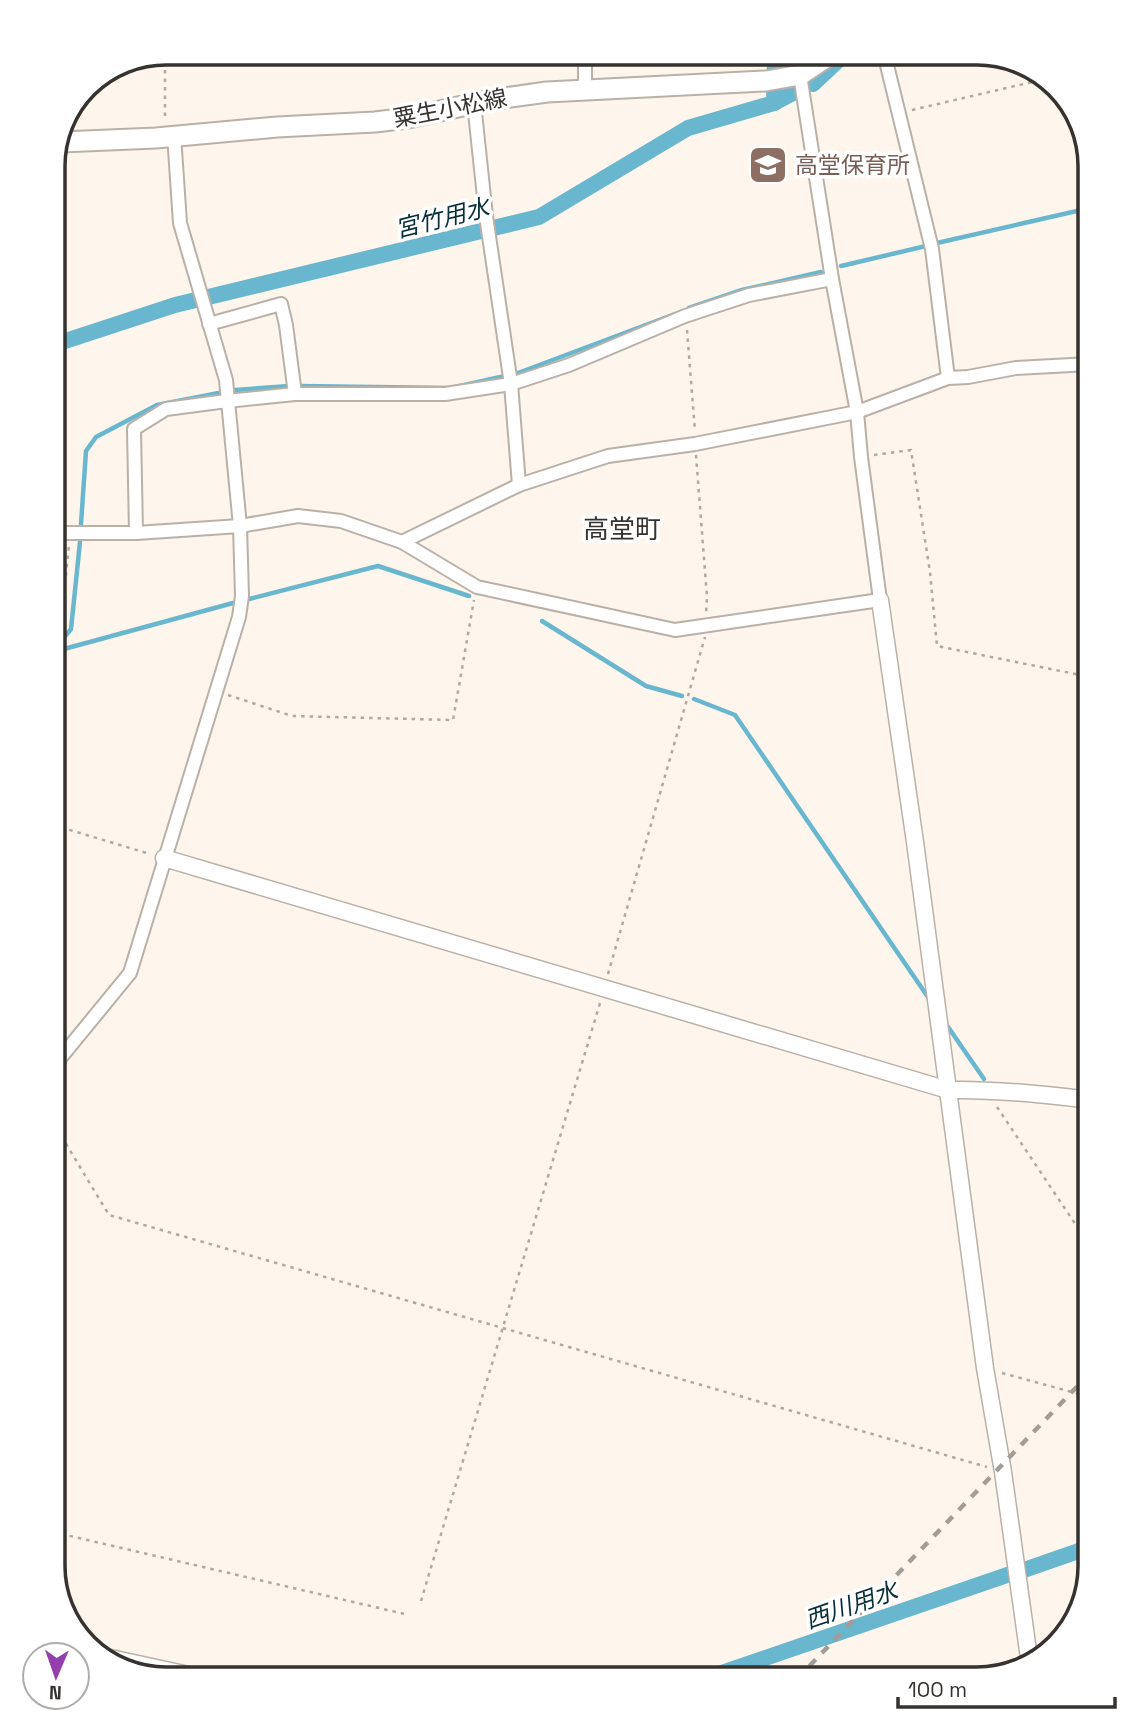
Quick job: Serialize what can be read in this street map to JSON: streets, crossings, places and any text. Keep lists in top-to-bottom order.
{
  "streets": {
    "main road": ["粟生小松線"]
  },
  "districts": ["高堂町"],
  "water": ["宮竹用水", "西川用水"],
  "places": {
    "school or university": ["高堂保育所"]
  },
  "scale_bar": "100 m",
  "north": "bottom"
}
